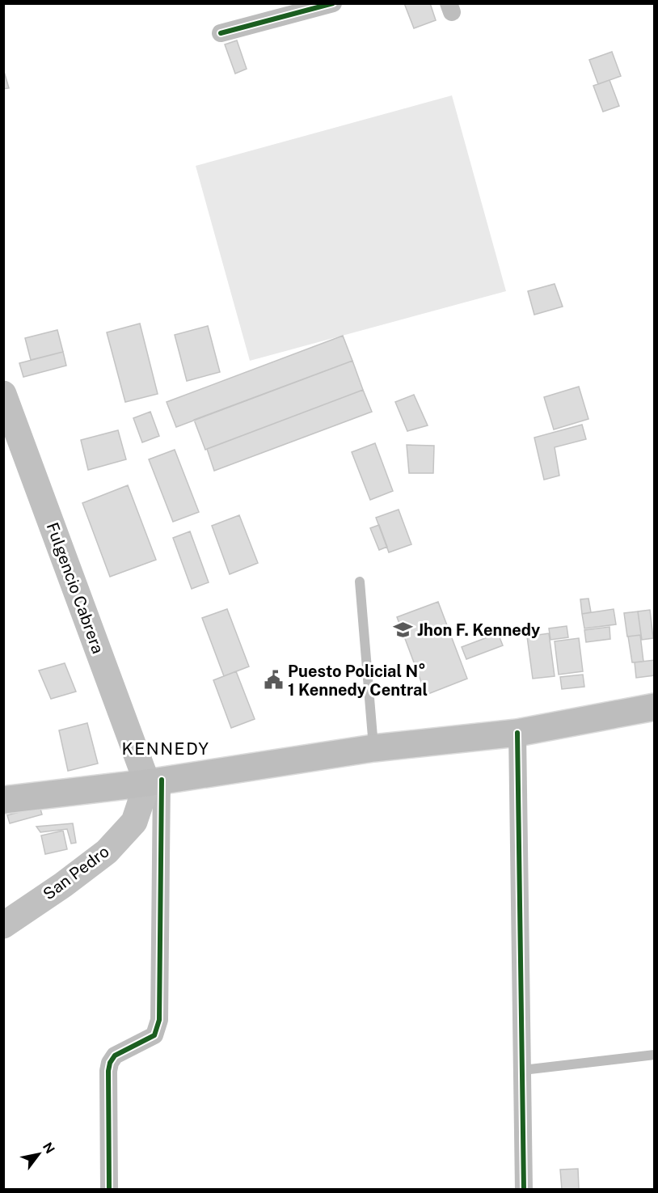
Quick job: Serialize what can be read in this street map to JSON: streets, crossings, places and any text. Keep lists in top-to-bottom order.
{
  "streets": {
    "main road": ["Fulgencio Cabrera", "San Pedro"]
  },
  "crossings": [
    ["Fulgencio Cabrera", "San Pedro"]
  ],
  "districts": ["KENNEDY"],
  "places": {
    "school or university": ["Jhon F. Kennedy"],
    "public building": ["Puesto Policial N° 1 Kennedy Central"]
  },
  "north": "top right"
}
